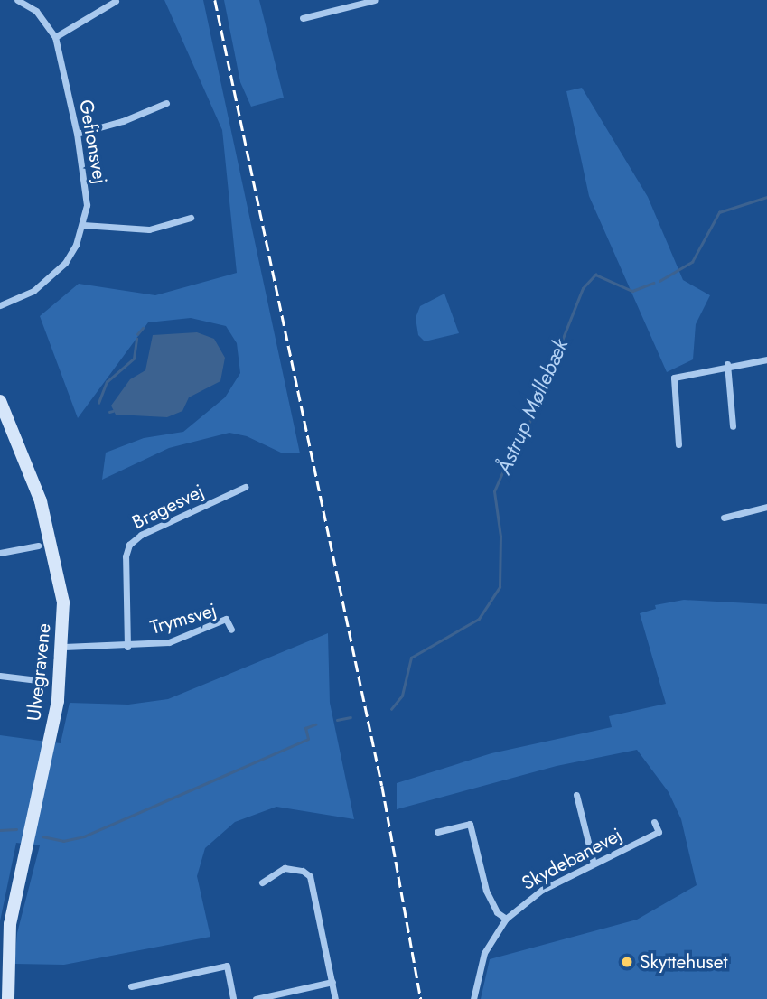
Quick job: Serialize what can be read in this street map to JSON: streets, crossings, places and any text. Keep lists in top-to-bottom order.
{
  "streets": {
    "street": [
      "Gefionsvej",
      "Bragesvej",
      "Trymsvej",
      "Ulvegravene",
      "Skydebanevej"
    ]
  },
  "crossings": [
    ["Bragesvej", "Trymsvej"],
    ["Trymsvej", "Ulvegravene"]
  ],
  "water": ["Åstrup Møllebæk"],
  "places": ["Skyttehuset"]
}
